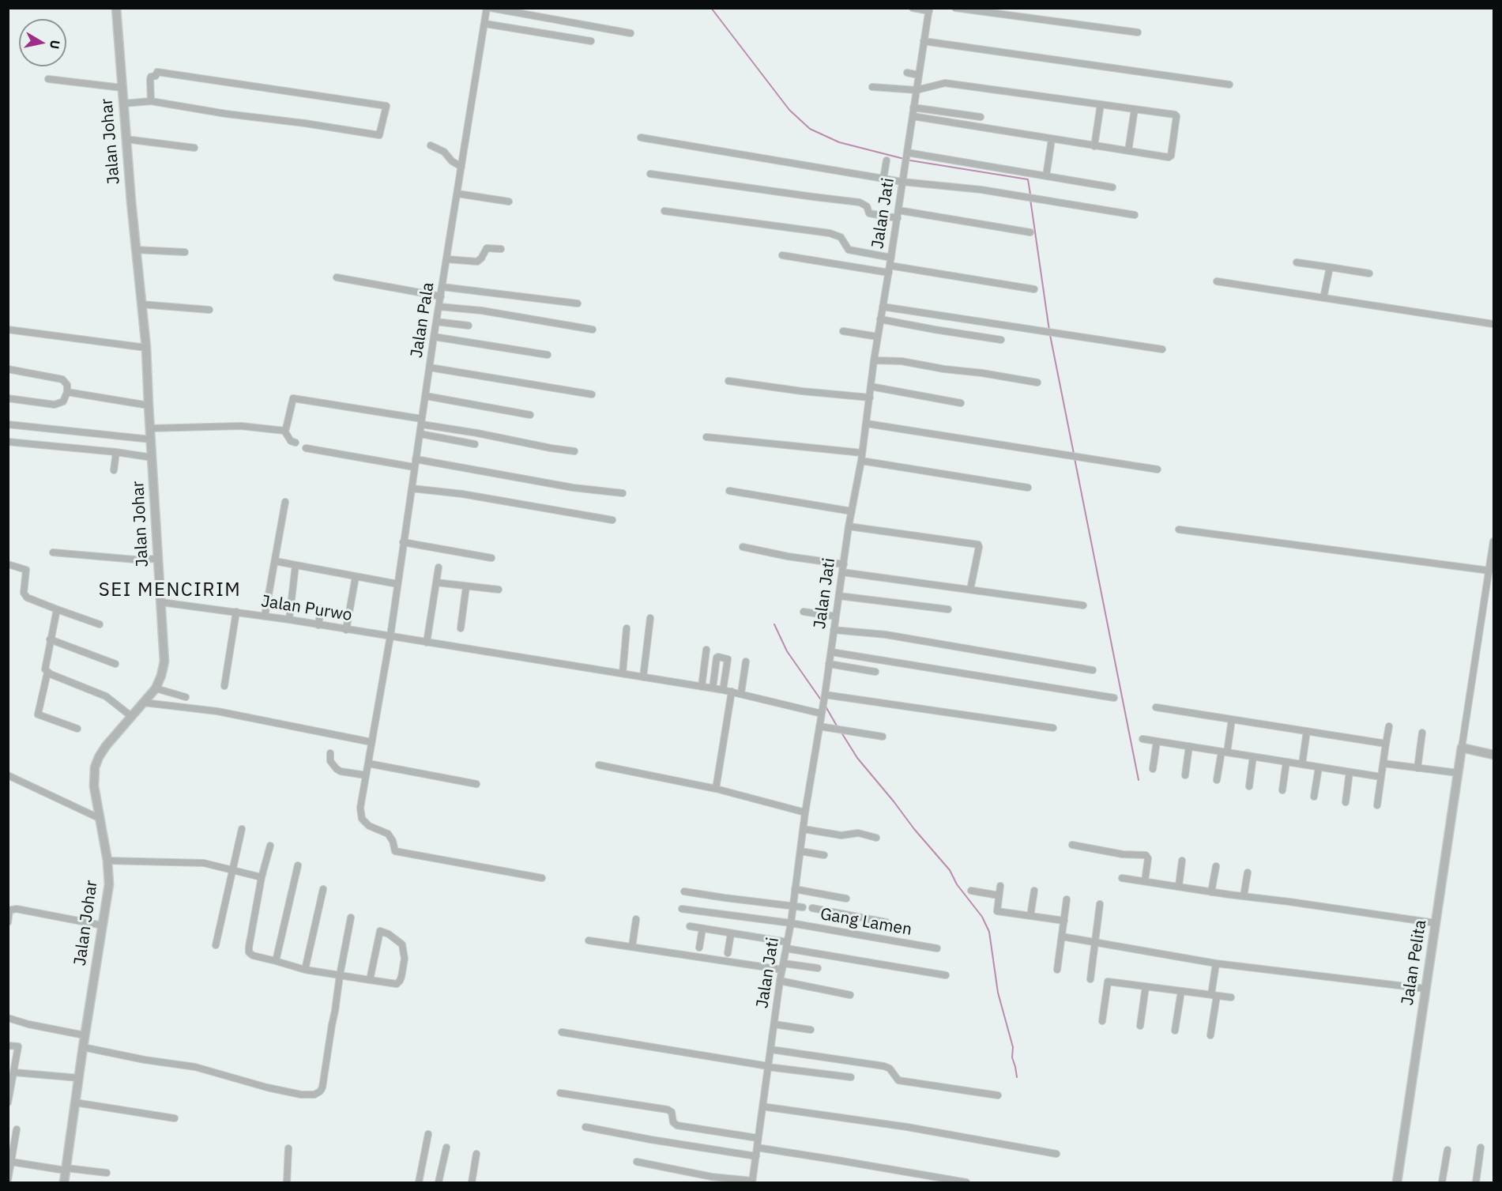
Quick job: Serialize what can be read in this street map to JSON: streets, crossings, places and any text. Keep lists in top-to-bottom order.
{
  "streets": {
    "street": [
      "Jalan Johar",
      "Jalan Jati",
      "Jalan Pala",
      "Jalan Purwo",
      "Gang Lamen",
      "Jalan Pelita"
    ]
  },
  "crossings": [
    ["Jalan Johar", "Jalan Purwo"],
    ["Jalan Jati", "Jalan Purwo"],
    ["Jalan Jati", "Gang Lamen"],
    ["Jalan Pala", "Jalan Purwo"]
  ],
  "districts": ["SEI MENCIRIM"],
  "north": "right"
}
